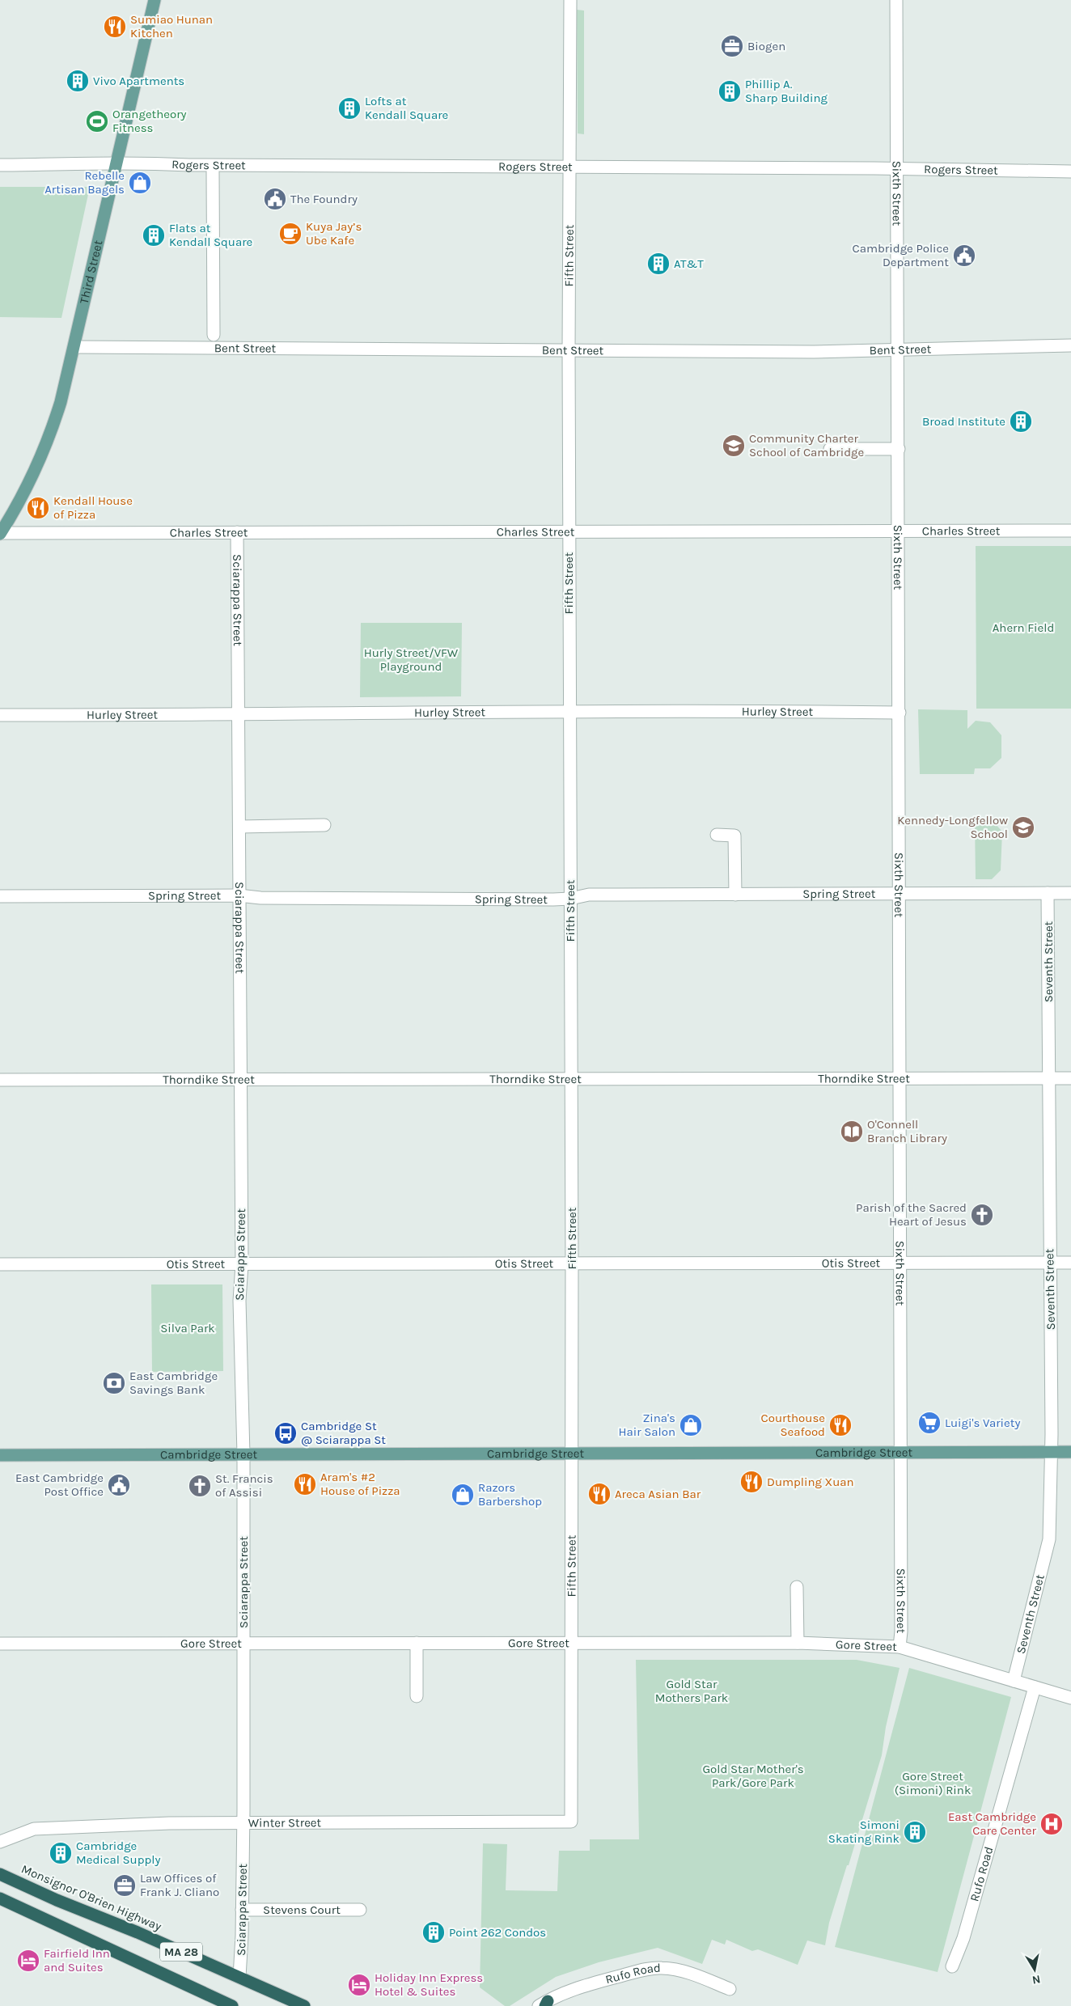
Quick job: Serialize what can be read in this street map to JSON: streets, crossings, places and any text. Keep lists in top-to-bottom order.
{
  "streets": {
    "highway": ["Monsignor O'Brien Highway", "MA 28"],
    "main road": ["Third Street", "Cambridge Street"],
    "street": [
      "Rogers Street",
      "Sixth Street",
      "Fifth Street",
      "Bent Street",
      "Charles Street",
      "Sciarappa Street",
      "Hurley Street",
      "Spring Street",
      "Seventh Street",
      "Thorndike Street",
      "Otis Street",
      "Gore Street",
      "Winter Street",
      "Rufo Road",
      "Stevens Court"
    ]
  },
  "crossings": [
    ["Rogers Street", "Sixth Street"],
    ["Rogers Street", "Fifth Street"],
    ["Rogers Street", "Third Street"],
    ["Sixth Street", "Bent Street"],
    ["Sixth Street", "Charles Street"],
    ["Sixth Street", "Hurley Street"],
    ["Sixth Street", "Spring Street"],
    ["Sixth Street", "Thorndike Street"],
    ["Sixth Street", "Otis Street"],
    ["Sixth Street", "Cambridge Street"],
    ["Sixth Street", "Gore Street"],
    ["Fifth Street", "Bent Street"],
    ["Fifth Street", "Charles Street"],
    ["Fifth Street", "Hurley Street"],
    ["Fifth Street", "Spring Street"],
    ["Fifth Street", "Thorndike Street"],
    ["Fifth Street", "Otis Street"],
    ["Fifth Street", "Cambridge Street"],
    ["Fifth Street", "Gore Street"],
    ["Fifth Street", "Winter Street"],
    ["Third Street", "Bent Street"],
    ["Third Street", "Charles Street"],
    ["Charles Street", "Sciarappa Street"],
    ["Sciarappa Street", "Hurley Street"],
    ["Sciarappa Street", "Spring Street"],
    ["Sciarappa Street", "Thorndike Street"],
    ["Sciarappa Street", "Otis Street"],
    ["Sciarappa Street", "Cambridge Street"],
    ["Sciarappa Street", "Gore Street"],
    ["Sciarappa Street", "Winter Street"],
    ["Sciarappa Street", "Monsignor O'Brien Highway"],
    ["Sciarappa Street", "Stevens Court"],
    ["Spring Street", "Seventh Street"],
    ["Seventh Street", "Thorndike Street"],
    ["Seventh Street", "Otis Street"],
    ["Seventh Street", "Cambridge Street"],
    ["Seventh Street", "Gore Street"],
    ["Gore Street", "Rufo Road"]
  ],
  "parks": [
    "Ahern Field",
    "Hurly Street/VFW Playground",
    "Silva Park",
    "Gold Star Mothers Park",
    "Gold Star Mother's Park/Gore Park",
    "Gore Street (Simoni) Rink"
  ],
  "places": {
    "restaurant": [
      "Sumiao Hunan Kitchen",
      "Kendall House of Pizza",
      "Courthouse Seafood",
      "Dumpling Xuan",
      "Aram's #2 House of Pizza",
      "Areca Asian Bar"
    ],
    "office": ["Biogen", "Law Offices of Frank J. Cliano"],
    "building": [
      "Vivo Apartments",
      "Phillip A. Sharp Building",
      "Lofts at Kendall Square",
      "Flats at Kendall Square",
      "AT&T",
      "Broad Institute",
      "Simoni Skating Rink",
      "Cambridge Medical Supply",
      "Point 262 Condos"
    ],
    "sports": ["Orangetheory Fitness"],
    "shop": ["Rebelle Artisan Bagels", "Zina's Hair Salon", "Razors Barbershop"],
    "public building": ["The Foundry", "Cambridge Police Department", "East Cambridge Post Office"],
    "cafe": ["Kuya Jay’s Ube Kafe"],
    "school or university": ["Community Charter School of Cambridge", "Kennedy-Longfellow School"],
    "library": ["O'Connell Branch Library"],
    "church": ["Parish of the Sacred Heart of Jesus", "St. Francis of Assisi"],
    "bank": ["East Cambridge Savings Bank"],
    "supermarket": ["Luigi's Variety"],
    "bus stop": ["Cambridge St @ Sciarappa St"],
    "hospital": ["East Cambridge Care Center"],
    "hotel": ["Fairfield Inn and Suites", "Holiday Inn Express Hotel & Suites"]
  },
  "north": "bottom"
}
